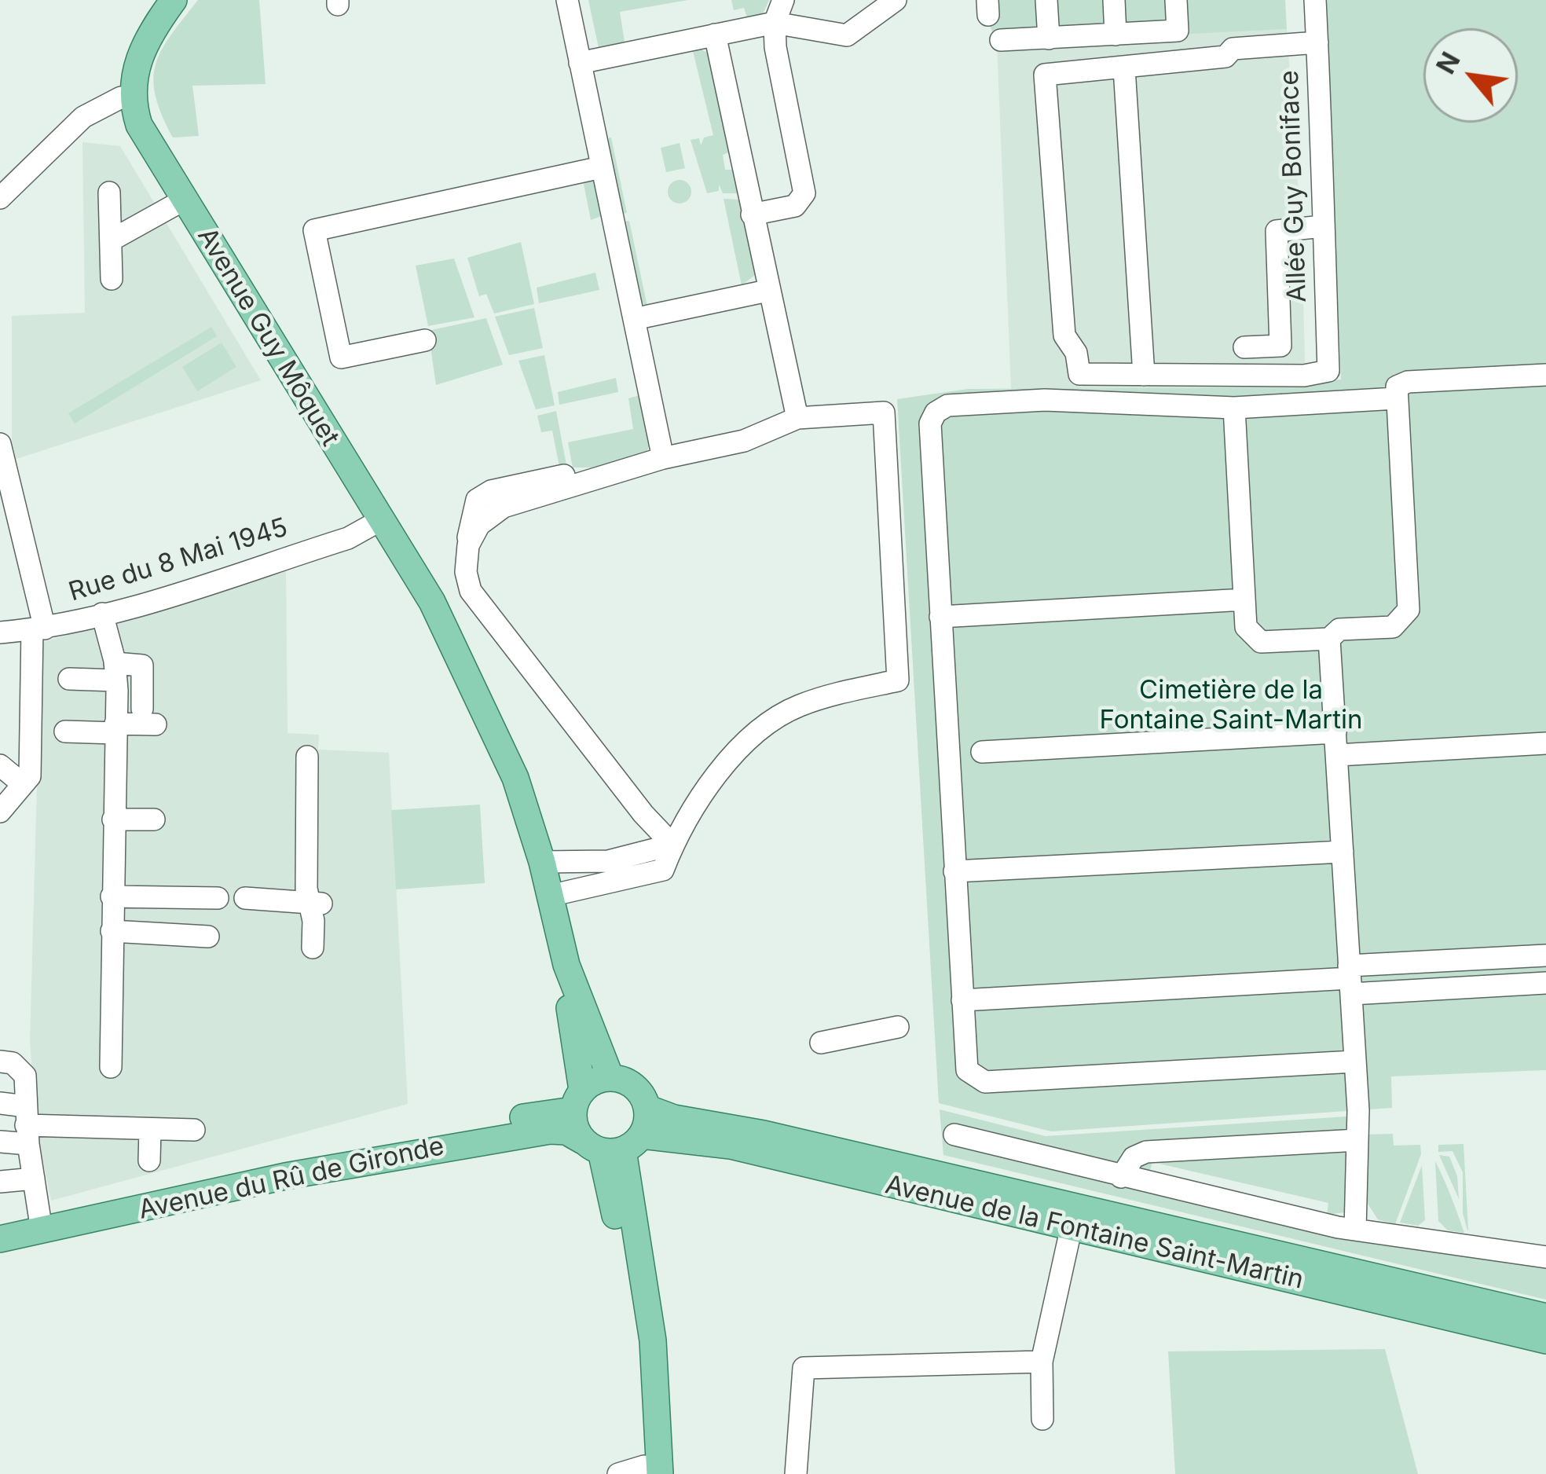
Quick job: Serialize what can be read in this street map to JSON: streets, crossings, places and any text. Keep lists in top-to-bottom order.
{
  "streets": {
    "main road": ["Avenue Guy Môquet", "Avenue du Rû de Gironde", "Avenue de la Fontaine Saint-Martin"],
    "street": ["Allée Guy Boniface", "Rue du 8 Mai 1945"]
  },
  "crossings": [
    ["Avenue Guy Môquet", "Rue du 8 Mai 1945"],
    ["Avenue Guy Môquet", "Avenue du Rû de Gironde"],
    ["Avenue Guy Môquet", "Avenue de la Fontaine Saint-Martin"],
    ["Avenue du Rû de Gironde", "Avenue de la Fontaine Saint-Martin"]
  ],
  "parks": ["Cimetière de la Fontaine Saint-Martin"],
  "north": "top left"
}
